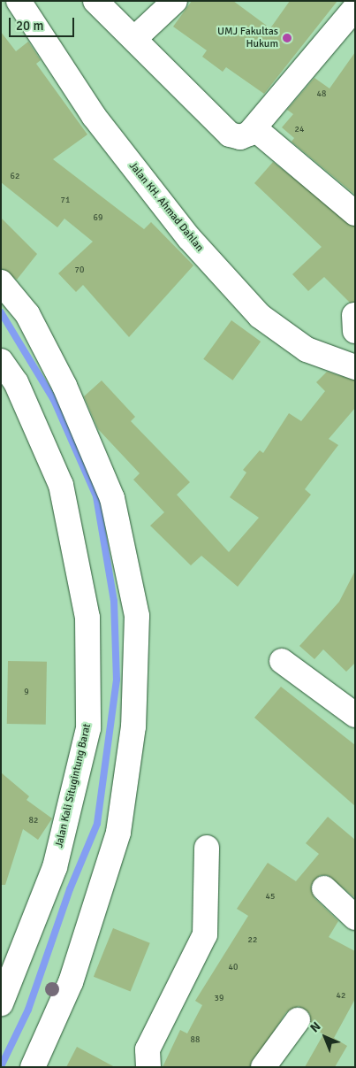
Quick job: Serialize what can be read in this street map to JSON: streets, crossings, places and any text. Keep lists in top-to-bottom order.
{
  "streets": {
    "street": ["Jalan KH. Ahmad Dahlan", "Jalan Kali Situgintung Barat"]
  },
  "places": ["UMJ Fakultas Hukum"],
  "house_numbers": [
    "48",
    "24",
    "62",
    "71",
    "69",
    "70",
    "9",
    "82",
    "45",
    "22",
    "40",
    "42",
    "39",
    "88"
  ],
  "scale_bar": "20 m",
  "north": "top left"
}
